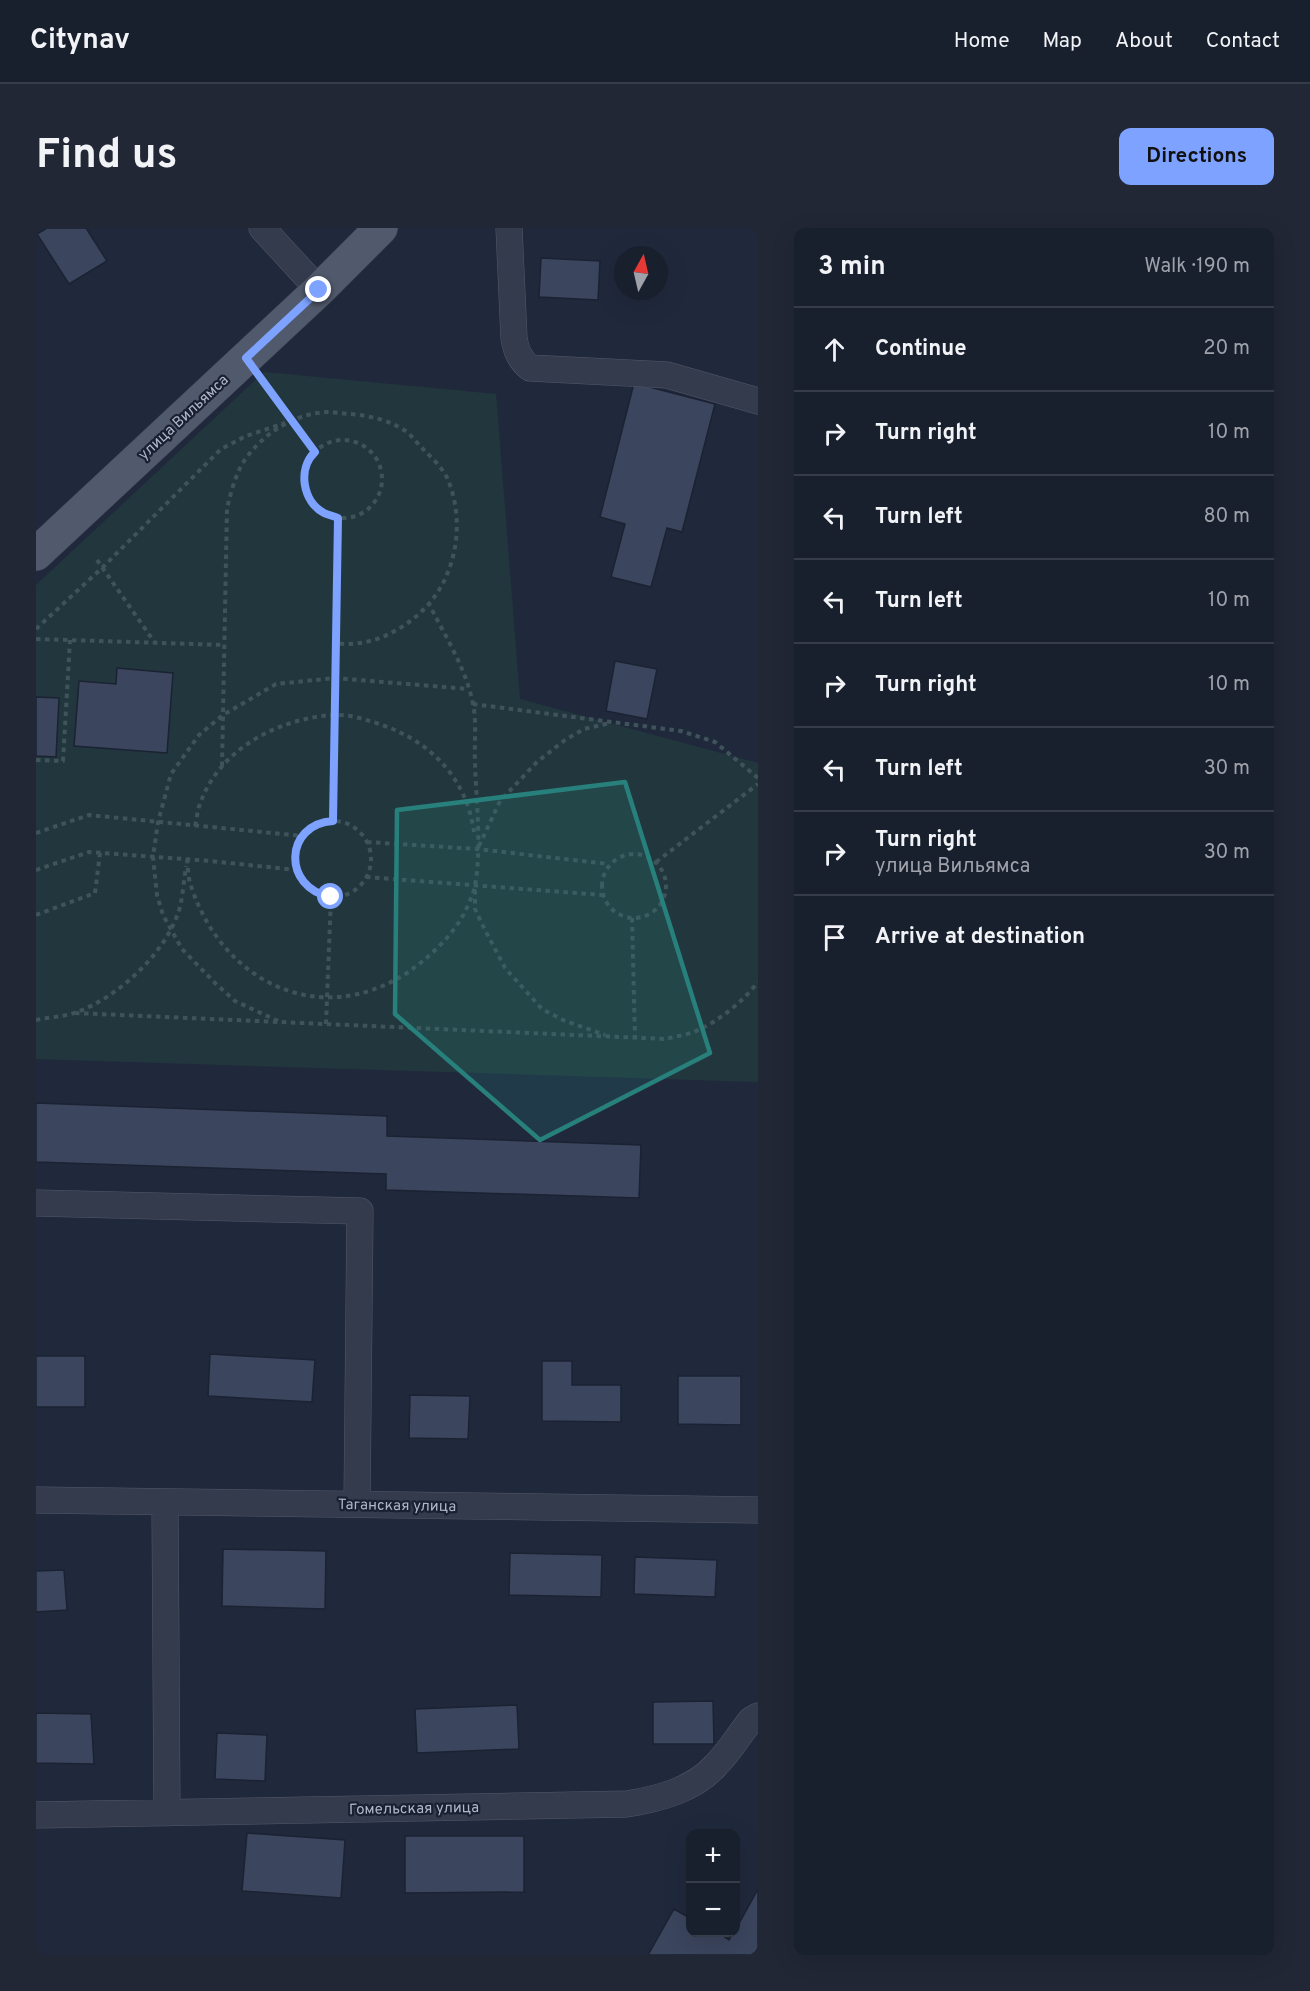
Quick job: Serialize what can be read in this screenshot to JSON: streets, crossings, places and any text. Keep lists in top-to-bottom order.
{
  "streets": {
    "main road": ["улица Вильямса"],
    "street": ["Таганская улица", "Гомельская улица"]
  },
  "north": "top",
  "page": {
    "header": "Citynav",
    "nav": [
      "Home",
      "Map",
      "About",
      "Contact"
    ],
    "buttons": "Directions",
    "title": "Find us",
    "heading": ["3 min", "Walk · 190 m"],
    "list": [
      ["Continue", "20 m"],
      ["Turn right", "10 m"],
      ["Turn left", "80 m"],
      ["Turn left", "10 m"],
      ["Turn right", "10 m"],
      ["Turn left", "30 m"],
      ["Turn right", "улица Вильямса", "30 m"],
      "Arrive at destination"
    ],
    "map_buttons": ["+", "−"]
  }
}
